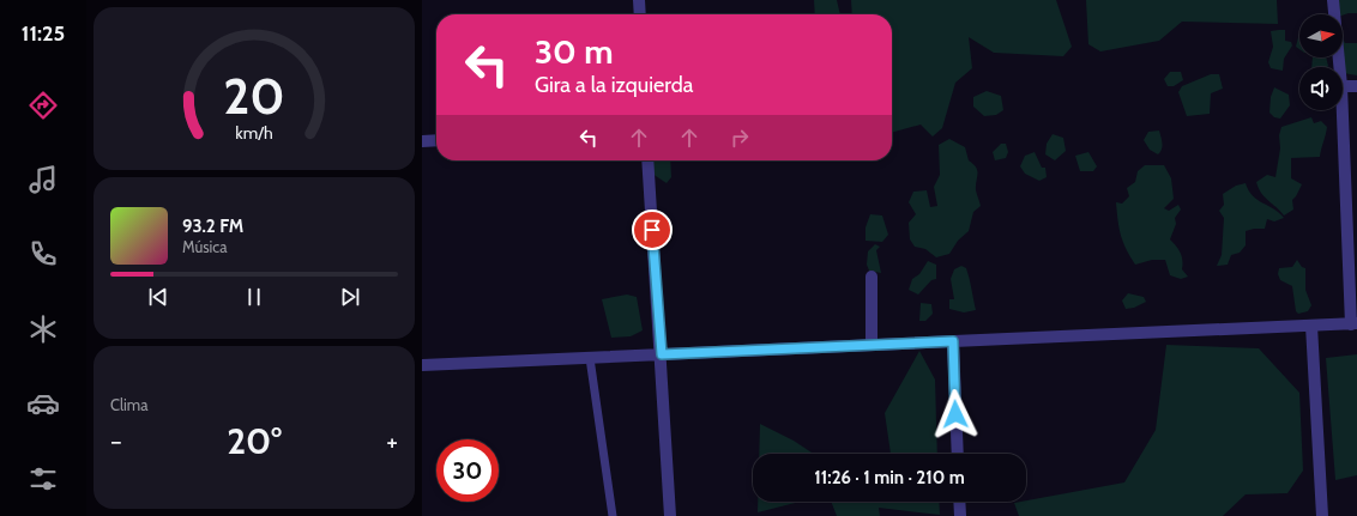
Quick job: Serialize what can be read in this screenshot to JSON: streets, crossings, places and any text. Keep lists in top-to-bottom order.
{
  "north": "right",
  "page": {
    "tabs": "11:25",
    "turn": ["30 m", "Gira a la izquierda"],
    "song": ["93.2 FM", "Música"],
    "tile": "Clima",
    "heat": ["−", "20°", "+"],
    "limit": "30",
    "trip": "11:26 · 1 min · 210 m",
    "gauge": ["20", "km/h"]
  }
}
